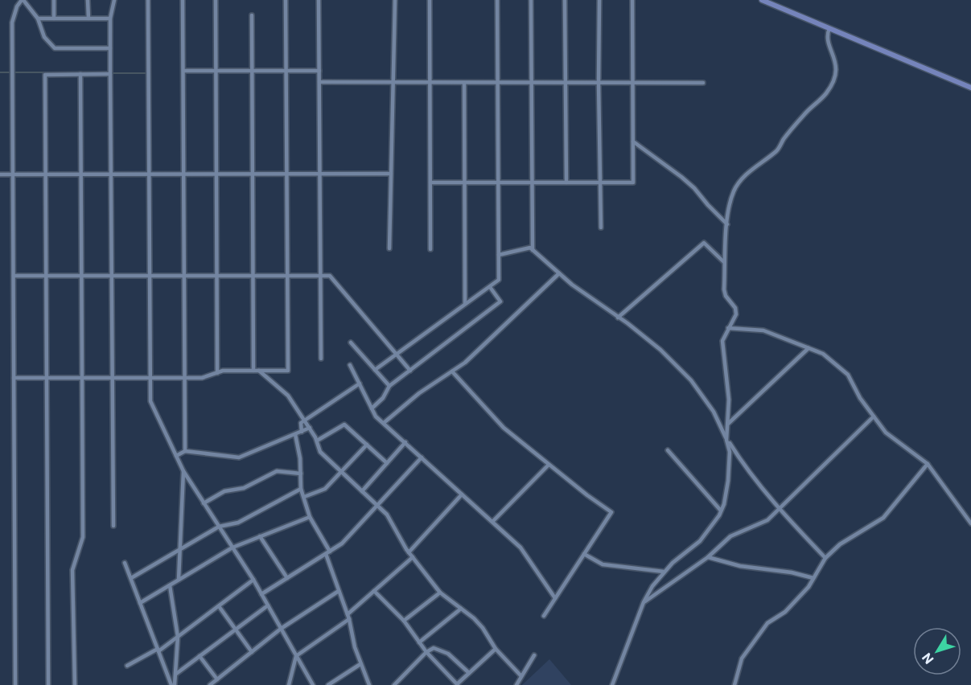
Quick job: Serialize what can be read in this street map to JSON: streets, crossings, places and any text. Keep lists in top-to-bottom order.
{
  "north": "bottom left"
}
